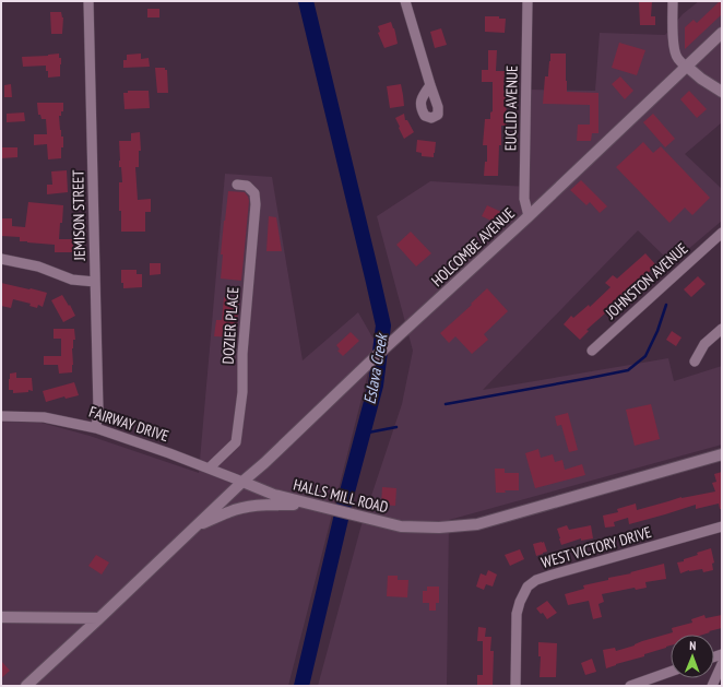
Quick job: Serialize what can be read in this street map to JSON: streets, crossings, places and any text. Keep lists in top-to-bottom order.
{
  "streets": {
    "street": [
      "EUCLID AVENUE",
      "JEMISON STREET",
      "HOLCOMBE AVENUE",
      "JOHNSTON AVENUE",
      "DOZIER PLACE",
      "FAIRWAY DRIVE",
      "HALLS MILL ROAD",
      "WEST VICTORY DRIVE"
    ]
  },
  "crossings": [
    ["EUCLID AVENUE", "HOLCOMBE AVENUE"],
    ["JEMISON STREET", "FAIRWAY DRIVE"],
    ["HOLCOMBE AVENUE", "FAIRWAY DRIVE"],
    ["HOLCOMBE AVENUE", "HALLS MILL ROAD"],
    ["DOZIER PLACE", "FAIRWAY DRIVE"],
    ["FAIRWAY DRIVE", "HALLS MILL ROAD"]
  ],
  "water": ["Eslava Creek"],
  "north": "top"
}
